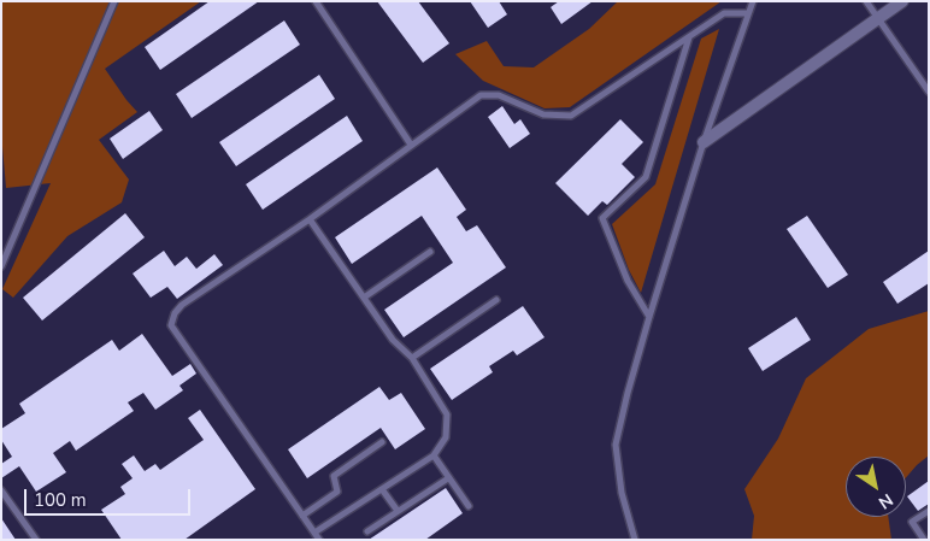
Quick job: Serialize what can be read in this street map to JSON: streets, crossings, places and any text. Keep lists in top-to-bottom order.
{
  "scale_bar": "100 m",
  "north": "bottom right"
}
